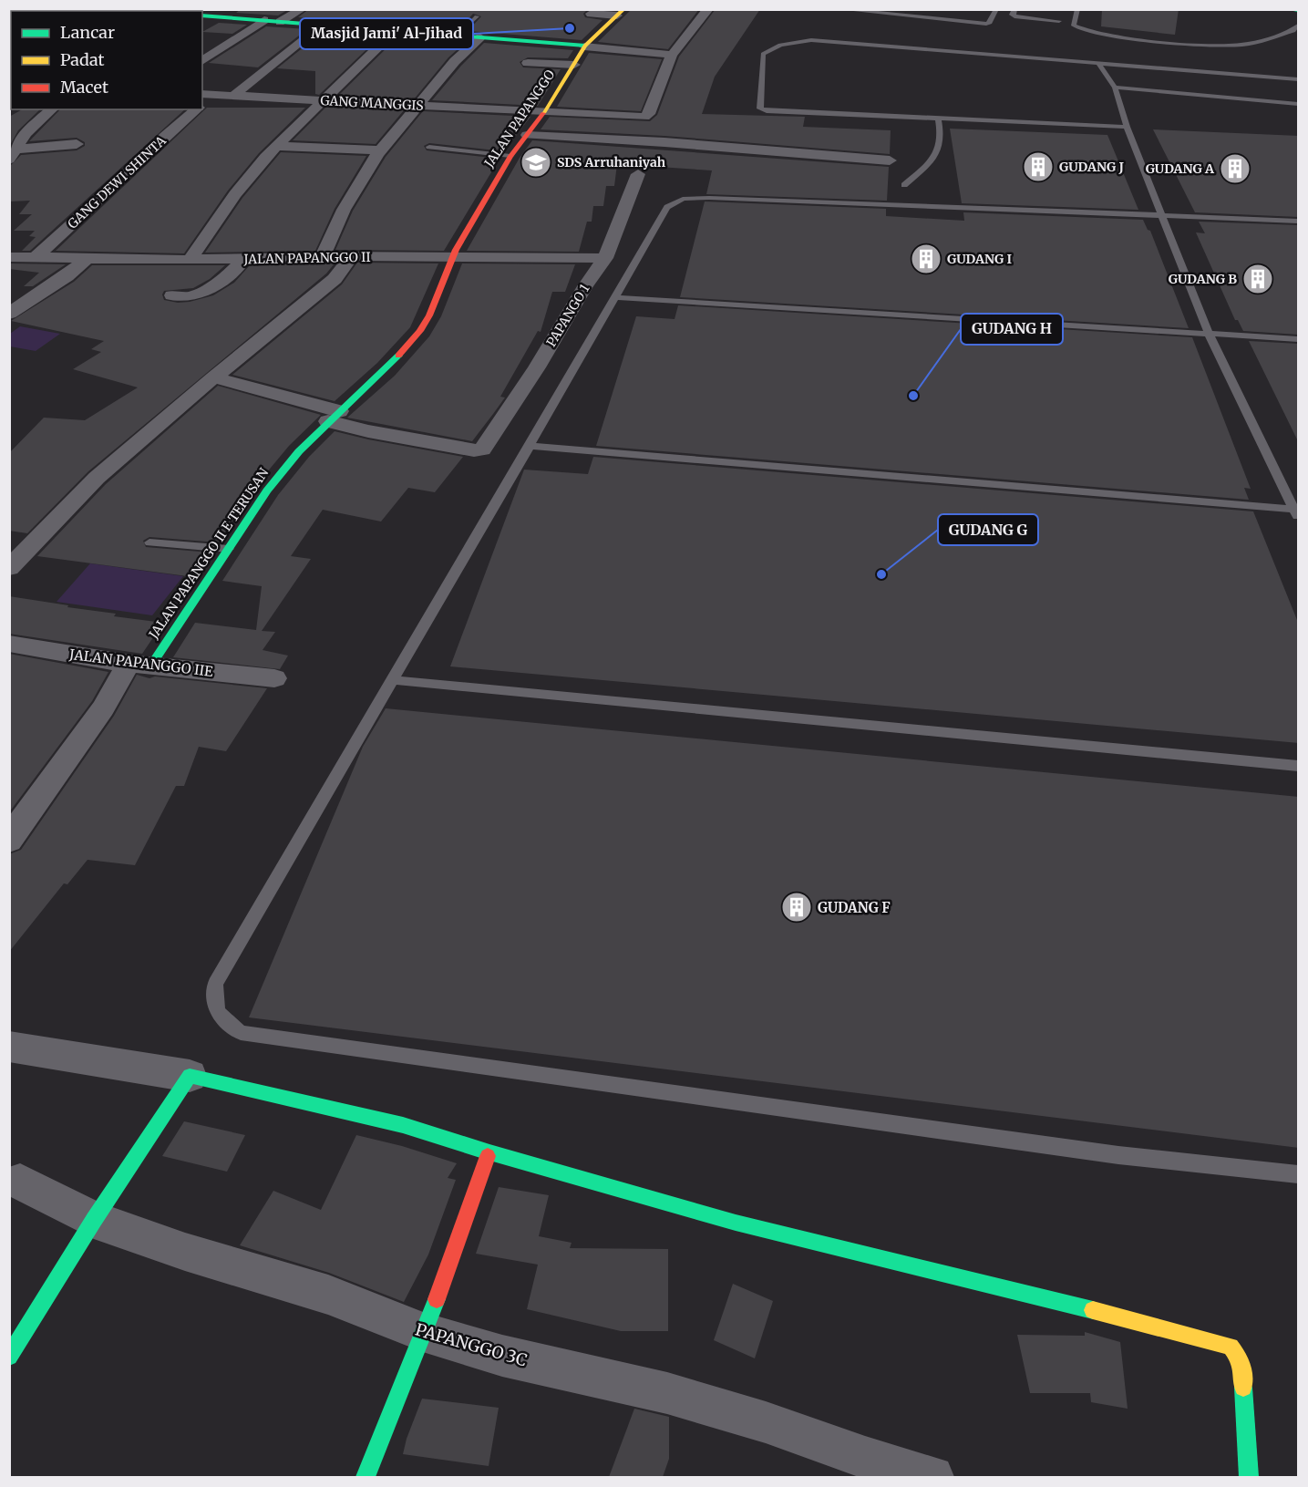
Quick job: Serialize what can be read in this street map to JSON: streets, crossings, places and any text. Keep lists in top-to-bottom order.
{
  "streets": {
    "street": [
      "GANG MANGGIS",
      "JALAN PAPANGGO",
      "GANG DEWI SHINTA",
      "JALAN PAPANGGO II",
      "PAPANGO 1",
      "JALAN PAPANGGO II E TERUSAN",
      "JALAN PAPANGGO IIE",
      "PAPANGGO 3C"
    ]
  },
  "crossings": [
    ["GANG MANGGIS", "JALAN PAPANGGO"],
    ["GANG MANGGIS", "GANG DEWI SHINTA"],
    ["JALAN PAPANGGO", "JALAN PAPANGGO II"],
    ["JALAN PAPANGGO", "JALAN PAPANGGO II E TERUSAN"],
    ["GANG DEWI SHINTA", "JALAN PAPANGGO II"],
    ["JALAN PAPANGGO II", "PAPANGO 1"],
    ["JALAN PAPANGGO II", "JALAN PAPANGGO II E TERUSAN"],
    ["PAPANGO 1", "JALAN PAPANGGO II E TERUSAN"],
    ["JALAN PAPANGGO II E TERUSAN", "JALAN PAPANGGO IIE"]
  ],
  "places": {
    "other": ["Masjid Jami' Al-Jihad", "GUDANG H", "GUDANG G"],
    "school or university": ["SDS Arruhaniyah"],
    "building": [
      "GUDANG J",
      "GUDANG A",
      "GUDANG I",
      "GUDANG B",
      "GUDANG F"
    ]
  },
  "legend": ["Lancar", "Padat", "Macet"]
}
